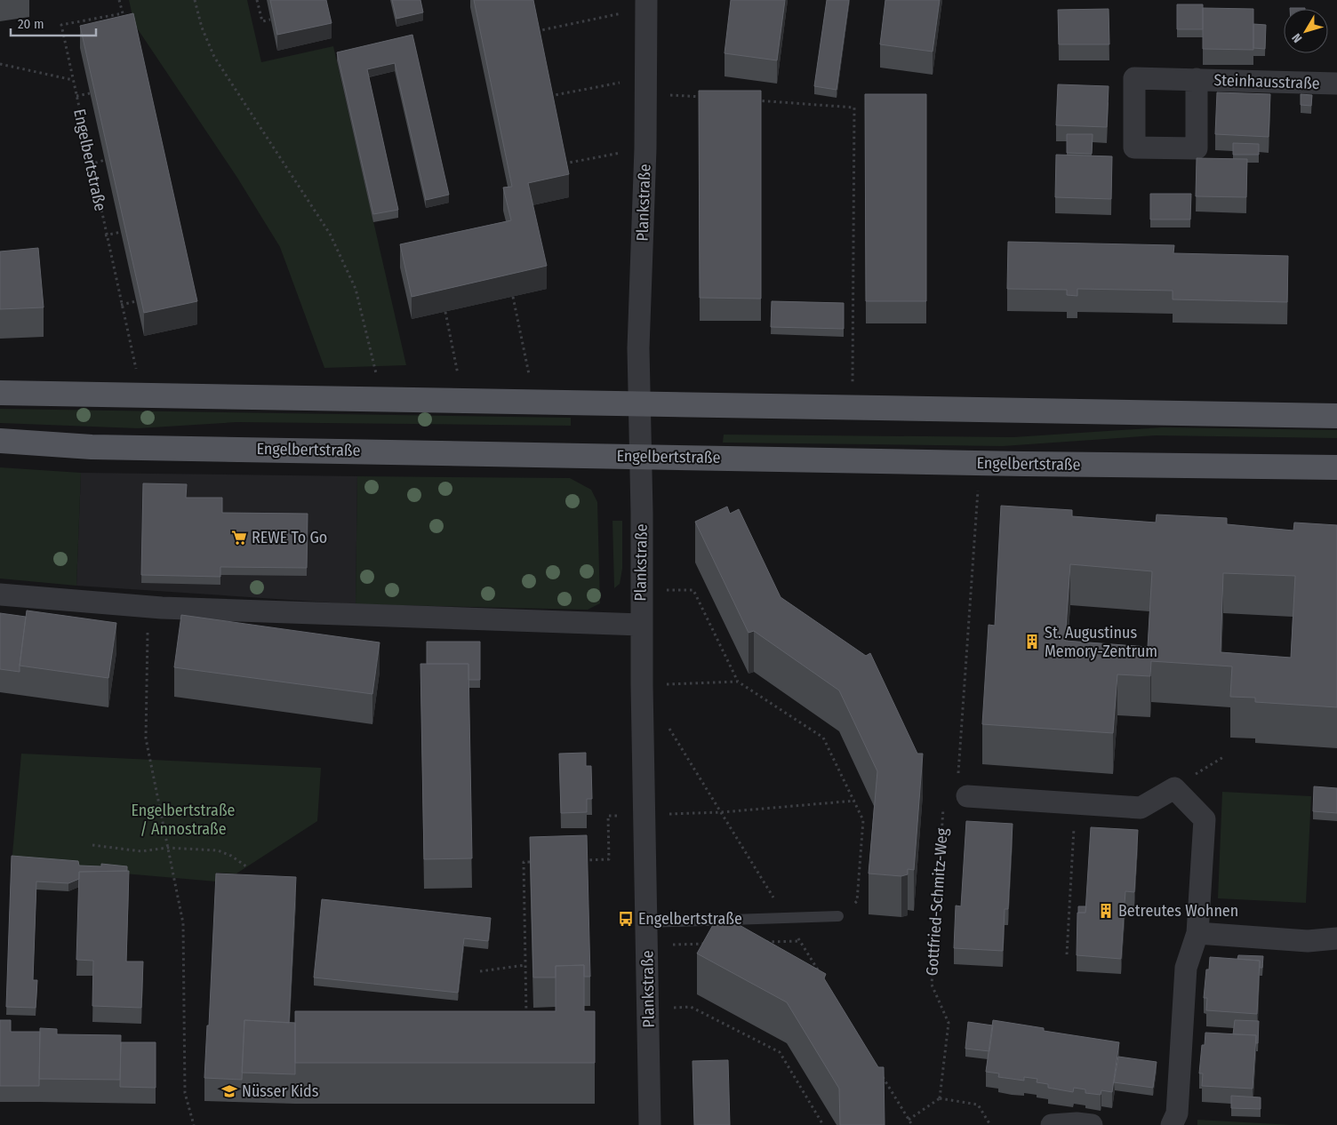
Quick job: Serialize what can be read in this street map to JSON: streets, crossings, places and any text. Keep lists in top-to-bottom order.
{
  "streets": {
    "main road": ["Engelbertstraße"],
    "street": ["Steinhausstraße", "Plankstraße"],
    "path": ["Gottfried-Schmitz-Weg"]
  },
  "crossings": [
    ["Engelbertstraße", "Plankstraße"]
  ],
  "parks": ["Engelbertstraße / Annostraße"],
  "places": {
    "supermarket": ["REWE To Go"],
    "building": ["St. Augustinus Memory-Zentrum", "Betreutes Wohnen"],
    "bus stop": ["Engelbertstraße"],
    "school or university": ["Nüsser Kids"]
  },
  "scale_bar": "20 m",
  "north": "bottom left"
}
